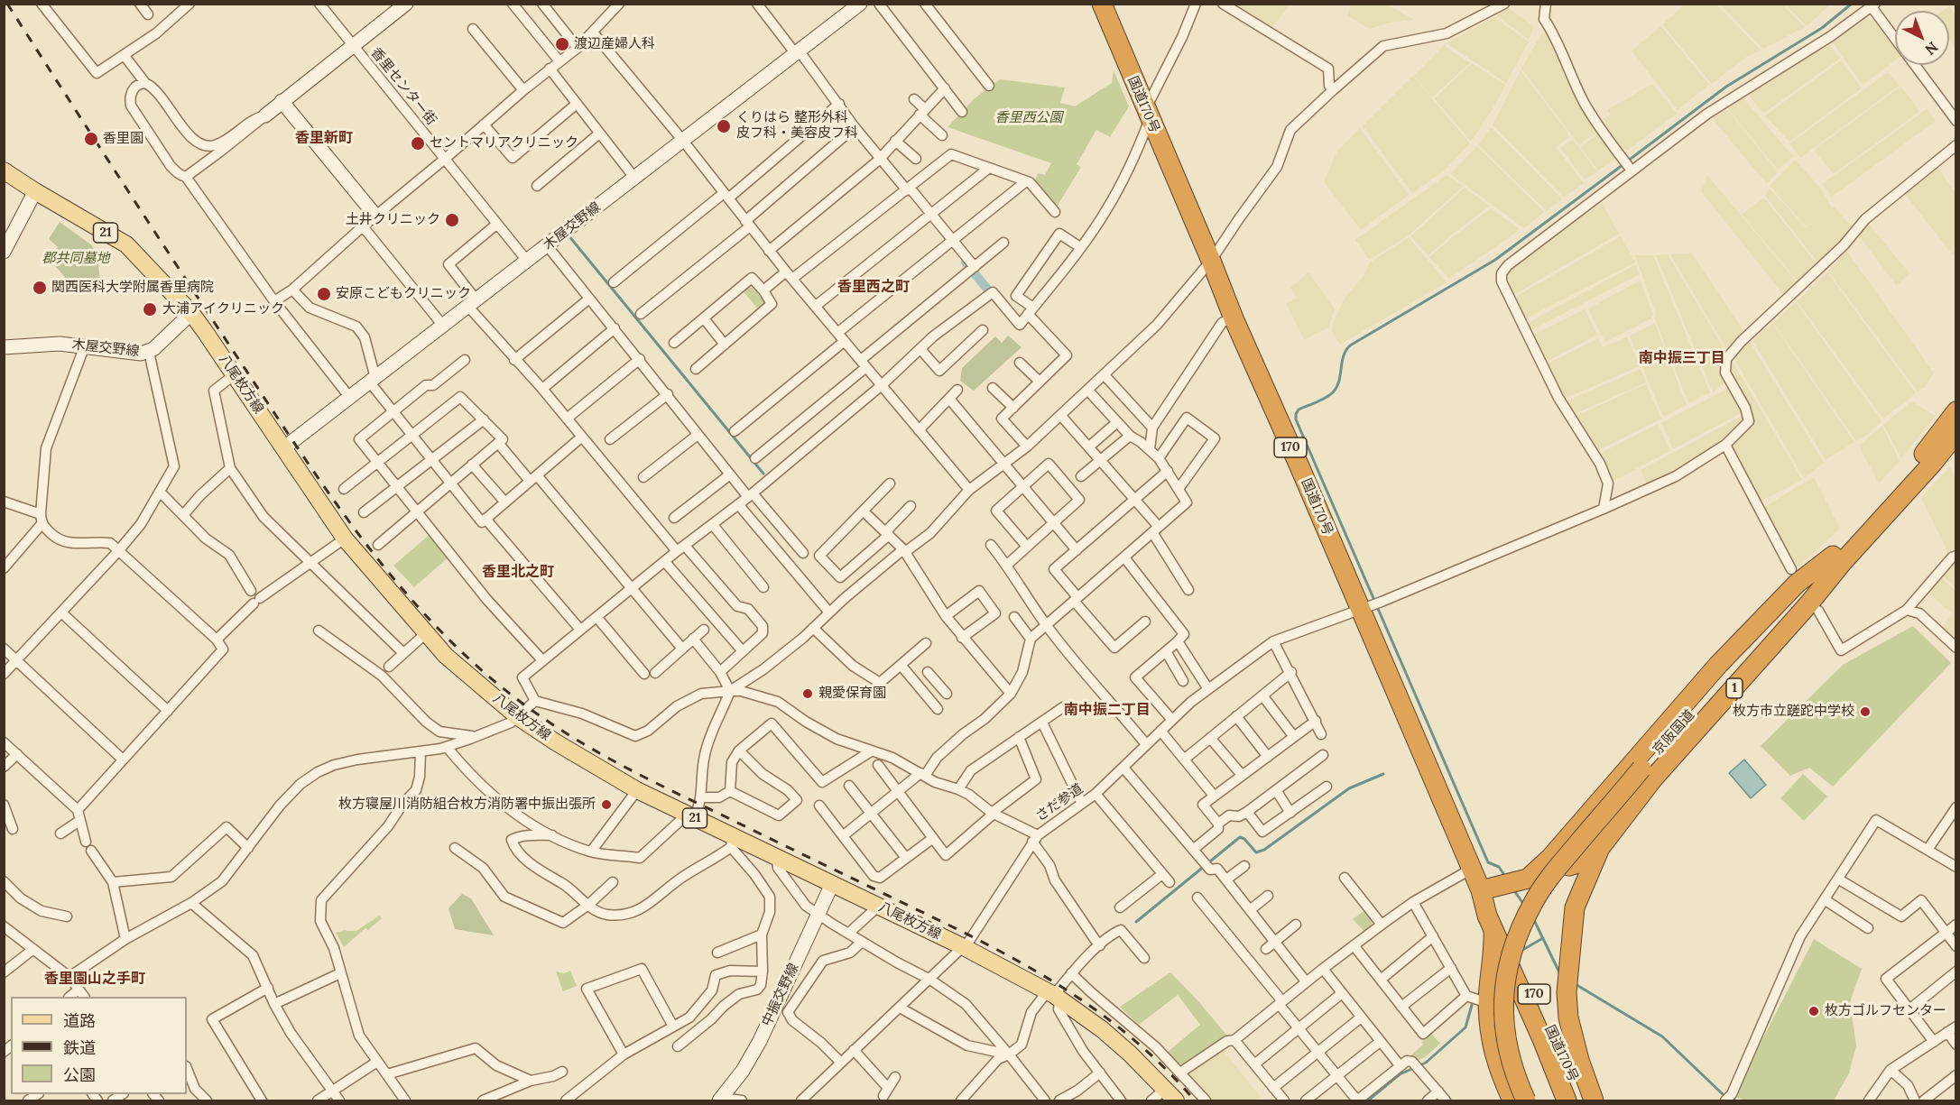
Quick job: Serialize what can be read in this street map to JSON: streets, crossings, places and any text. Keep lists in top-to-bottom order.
{
  "streets": {
    "highway": [
      "国道170号",
      "170",
      "1",
      "京阪国道"
    ],
    "main road": [
      "木屋交野線",
      "21",
      "八尾枚方線",
      "中振交野線"
    ],
    "street": ["香里センター街", "さだ参道"]
  },
  "crossings": [
    ["香里センター街", "木屋交野線"],
    ["国道170号", "さだ参道"],
    ["木屋交野線", "八尾枚方線"],
    ["八尾枚方線", "さだ参道"],
    ["八尾枚方線", "中振交野線"]
  ],
  "districts": [
    "香里新町",
    "香里西之町",
    "南中振三丁目",
    "香里北之町",
    "南中振二丁目",
    "香里園山之手町"
  ],
  "parks": ["香里西公園", "郡共同墓地"],
  "places": [
    "渡辺産婦人科",
    "くりはら 整形外科 皮フ科・美容皮フ科",
    "香里園",
    "セントマリアクリニック",
    "土井クリニック",
    "関西医科大学附属香里病院",
    "安原こどもクリニック",
    "大浦アイクリニック",
    "親愛保育園",
    "枚方市立蹉跎中学校",
    "枚方寝屋川消防組合枚方消防署中振出張所",
    "枚方ゴルフセンター"
  ],
  "legend": ["道路", "鉄道", "公園"],
  "north": "bottom right"
}
